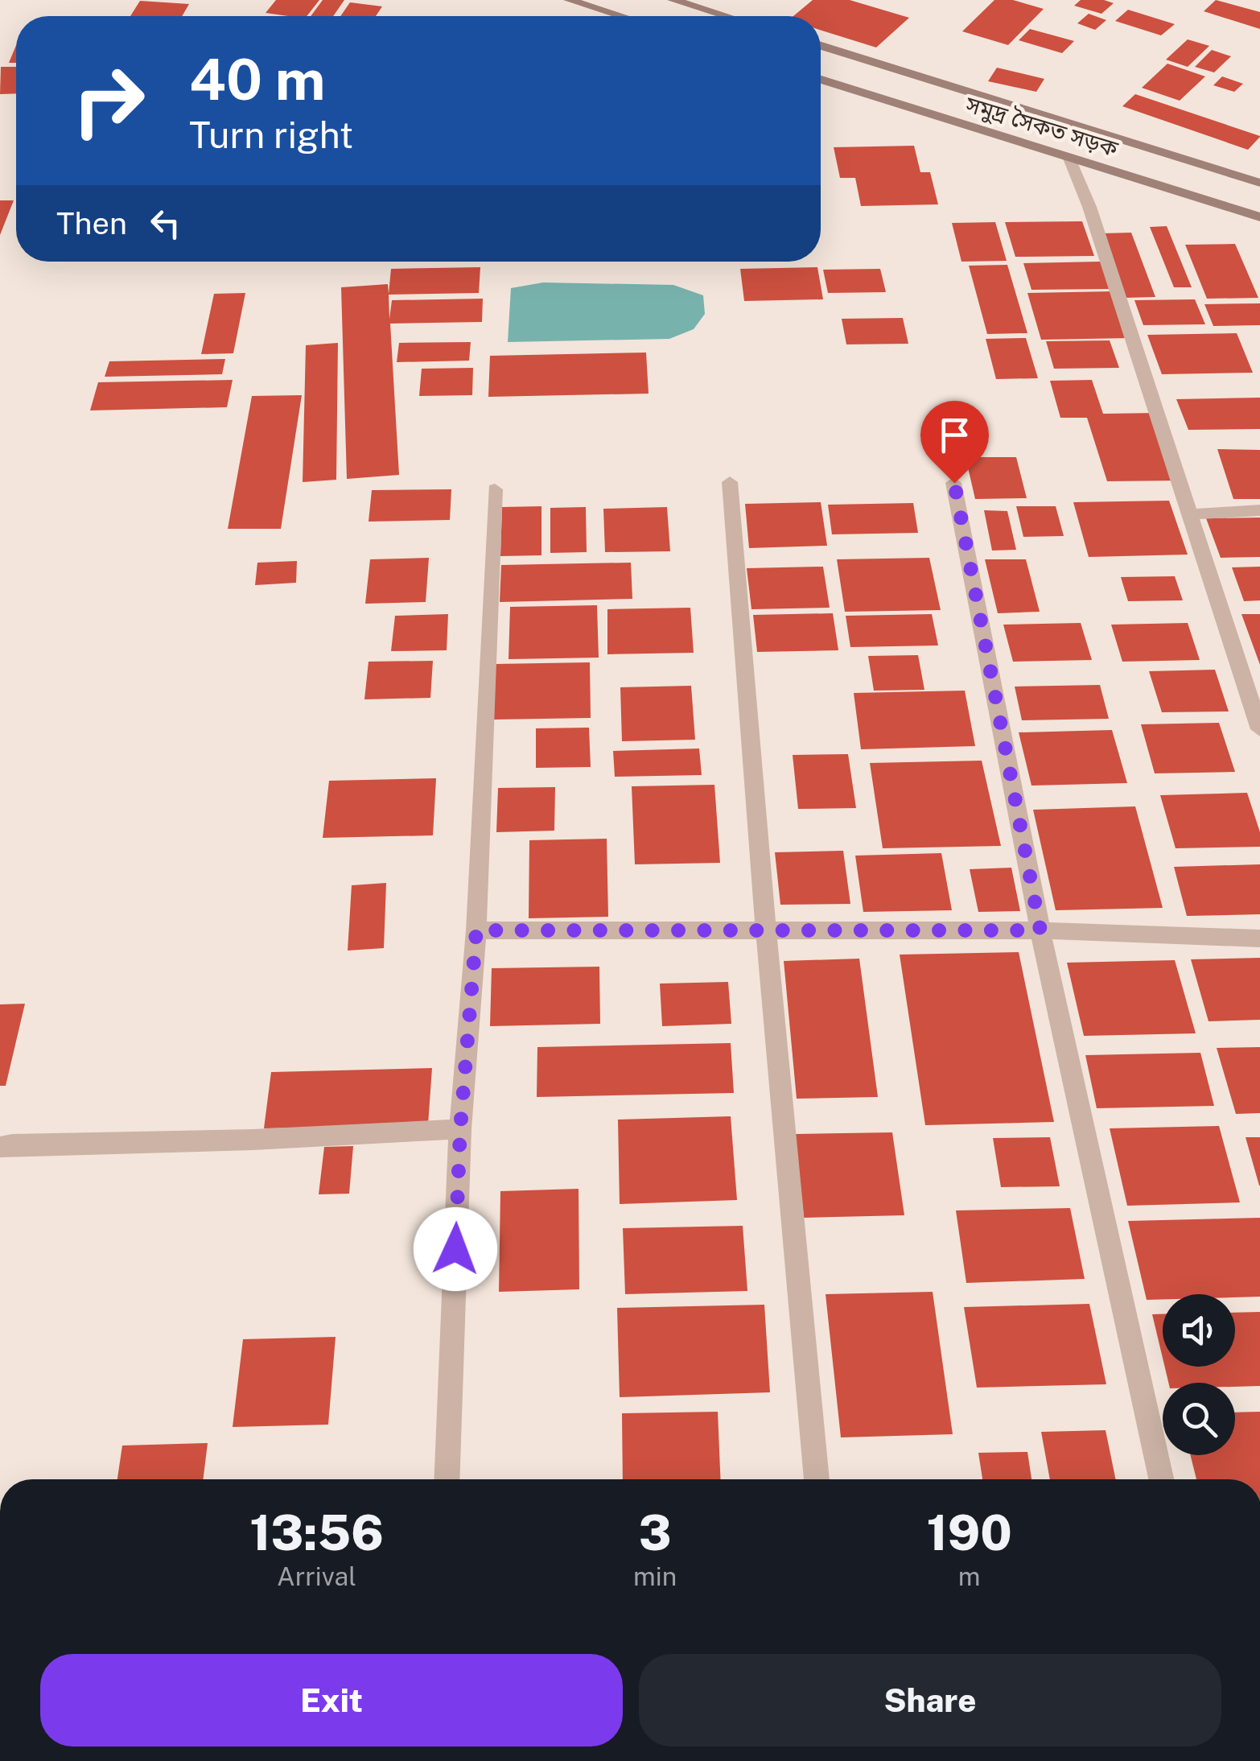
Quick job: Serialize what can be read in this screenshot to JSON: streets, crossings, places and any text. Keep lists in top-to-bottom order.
{
  "streets": {
    "main road": ["সমুদ্র সৈকত সড়ক"]
  },
  "page": {
    "turn": ["40 m", "Turn right"],
    "then": "Then",
    "eta": [
      "13:56",
      "Arrival",
      "3",
      "min",
      "190",
      "m"
    ],
    "buttons": ["Exit", "Share"]
  }
}
